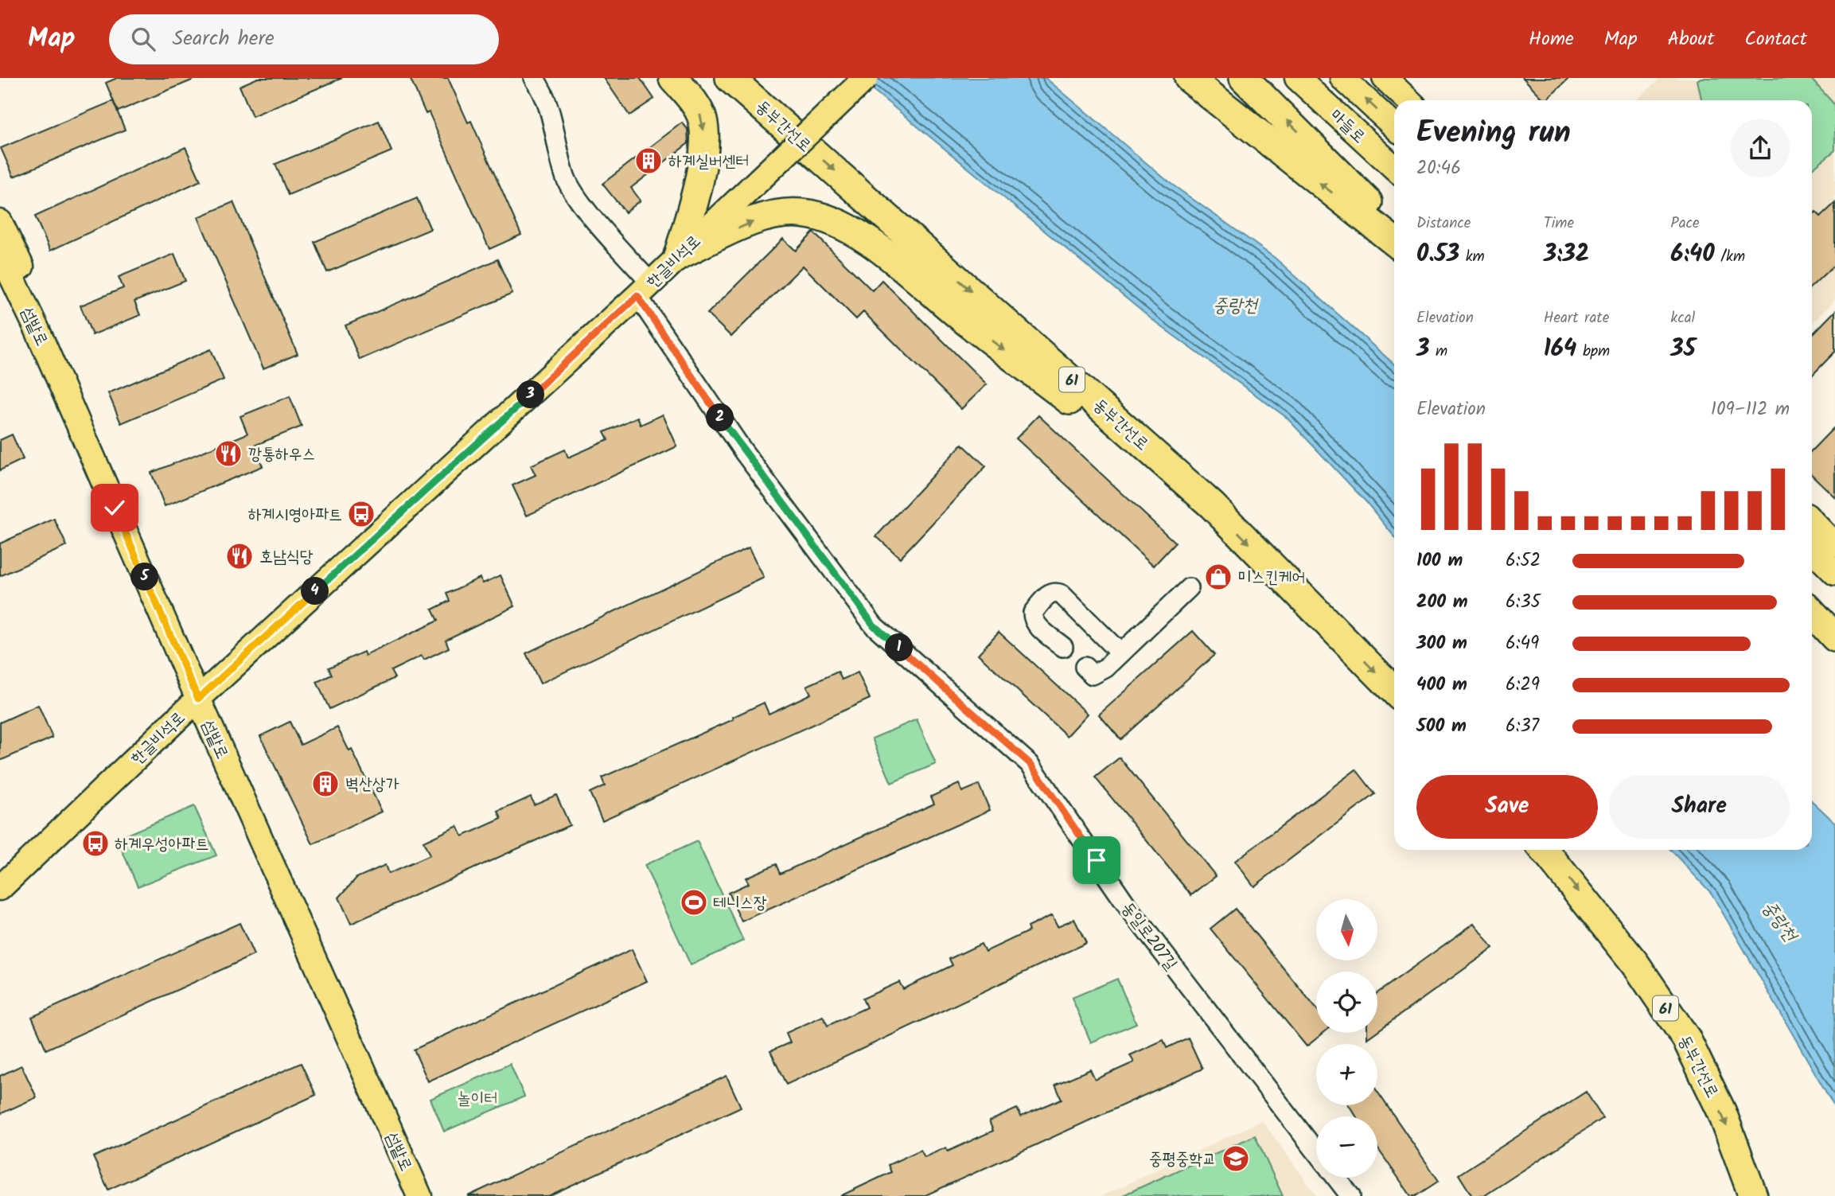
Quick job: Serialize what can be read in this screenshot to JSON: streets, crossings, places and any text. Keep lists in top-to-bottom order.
{
  "streets": {
    "highway": ["동부간선로", "61"],
    "main road": ["마들로", "한글비석로", "섬밭로"],
    "street": ["동일로207길"]
  },
  "crossings": [
    ["한글비석로", "섬밭로"],
    ["한글비석로", "동일로207길"]
  ],
  "one_way": ["동부간선로"],
  "water": ["중랑천"],
  "parks": ["놀이터"],
  "places": {
    "building": ["하계실버센터", "벽산상가"],
    "restaurant": ["깡통하우스", "호남식당"],
    "bus stop": ["하계시영아파트", "하계우성아파트"],
    "shop": ["미스킨케어"],
    "sports": ["테니스장"],
    "school or university": ["중평중학교"]
  },
  "north": "bottom",
  "page": {
    "header": "Map",
    "search": "Search here",
    "nav": [
      "Home",
      "Map",
      "About",
      "Contact"
    ],
    "heading": ["Evening run", "20:46"],
    "stats": [
      ["Distance", "0.53 km"],
      ["Time", "3:32"],
      ["Pace", "6:40 /km"],
      ["Elevation", "3 m"],
      ["Heart rate", "164 bpm"],
      ["kcal", "35"]
    ],
    "pins": [
      "3",
      "2",
      "5",
      "4",
      "1"
    ],
    "chart": ["Elevation", "109–112 m"],
    "list": [
      {
        "name": "100 m",
        "note": "6:52"
      },
      {
        "name": "200 m",
        "note": "6:35"
      },
      {
        "name": "300 m",
        "note": "6:49"
      },
      {
        "name": "400 m",
        "note": "6:29"
      },
      {
        "name": "500 m",
        "note": "6:37"
      }
    ],
    "buttons": ["Save", "Share"],
    "map_buttons": ["+", "−"]
  }
}
